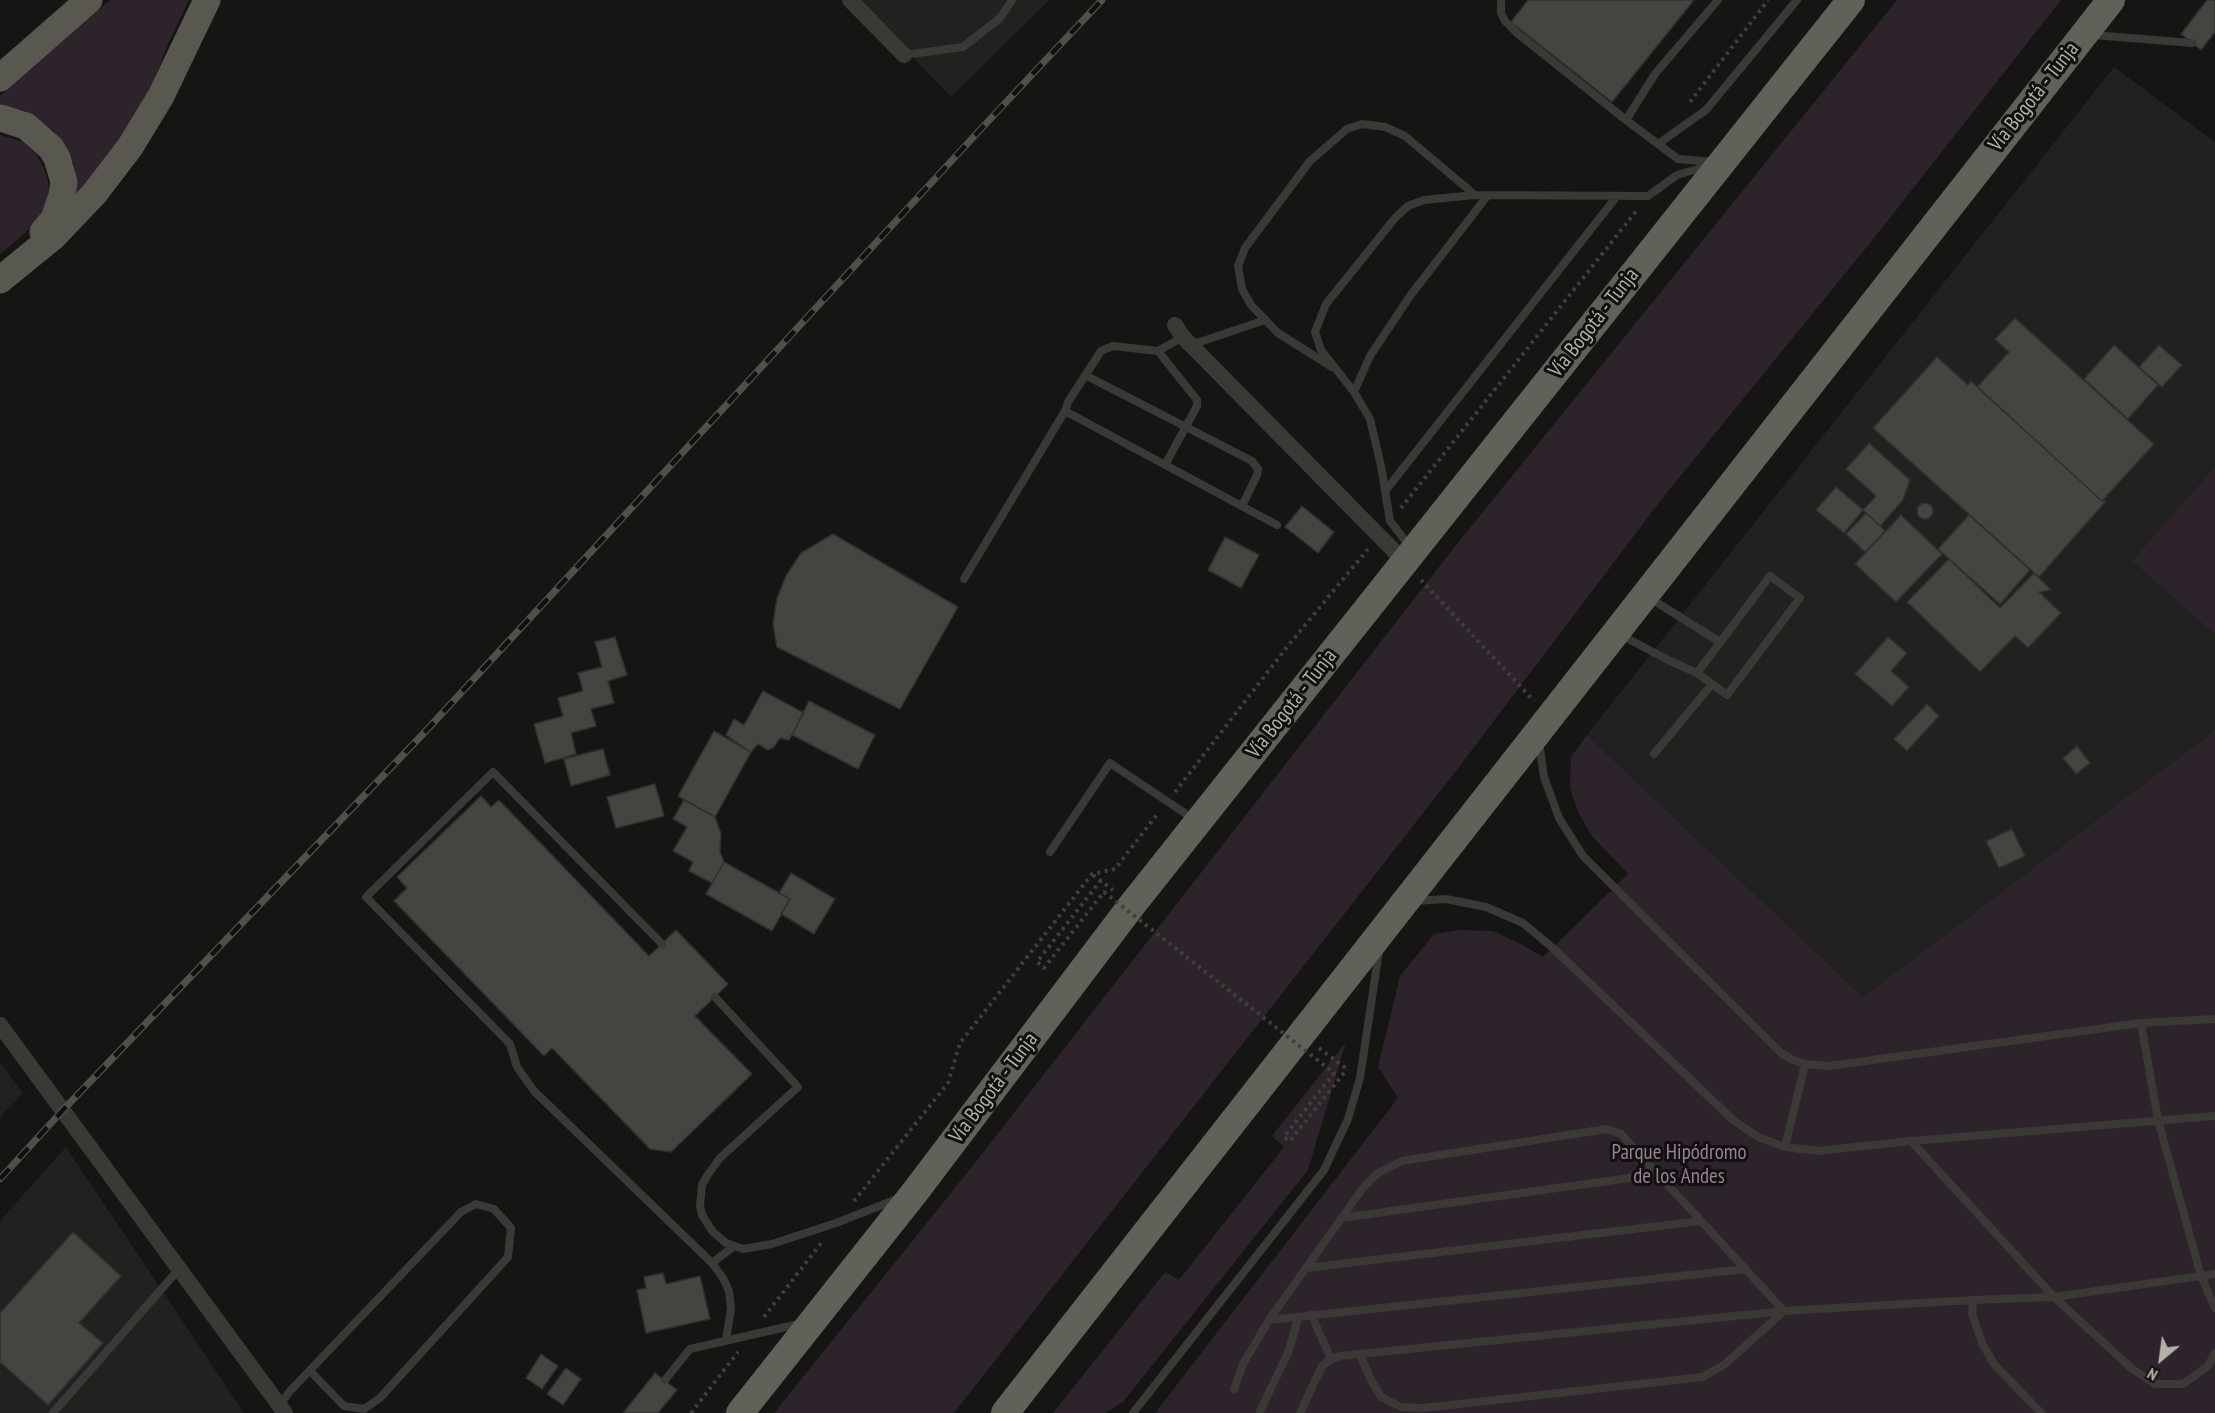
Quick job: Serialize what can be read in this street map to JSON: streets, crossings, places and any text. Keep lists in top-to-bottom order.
{
  "streets": {
    "highway": ["Vía Bogotá - Tunja"]
  },
  "parks": ["Parque Hipódromo de los Andes"],
  "north": "bottom left"
}
